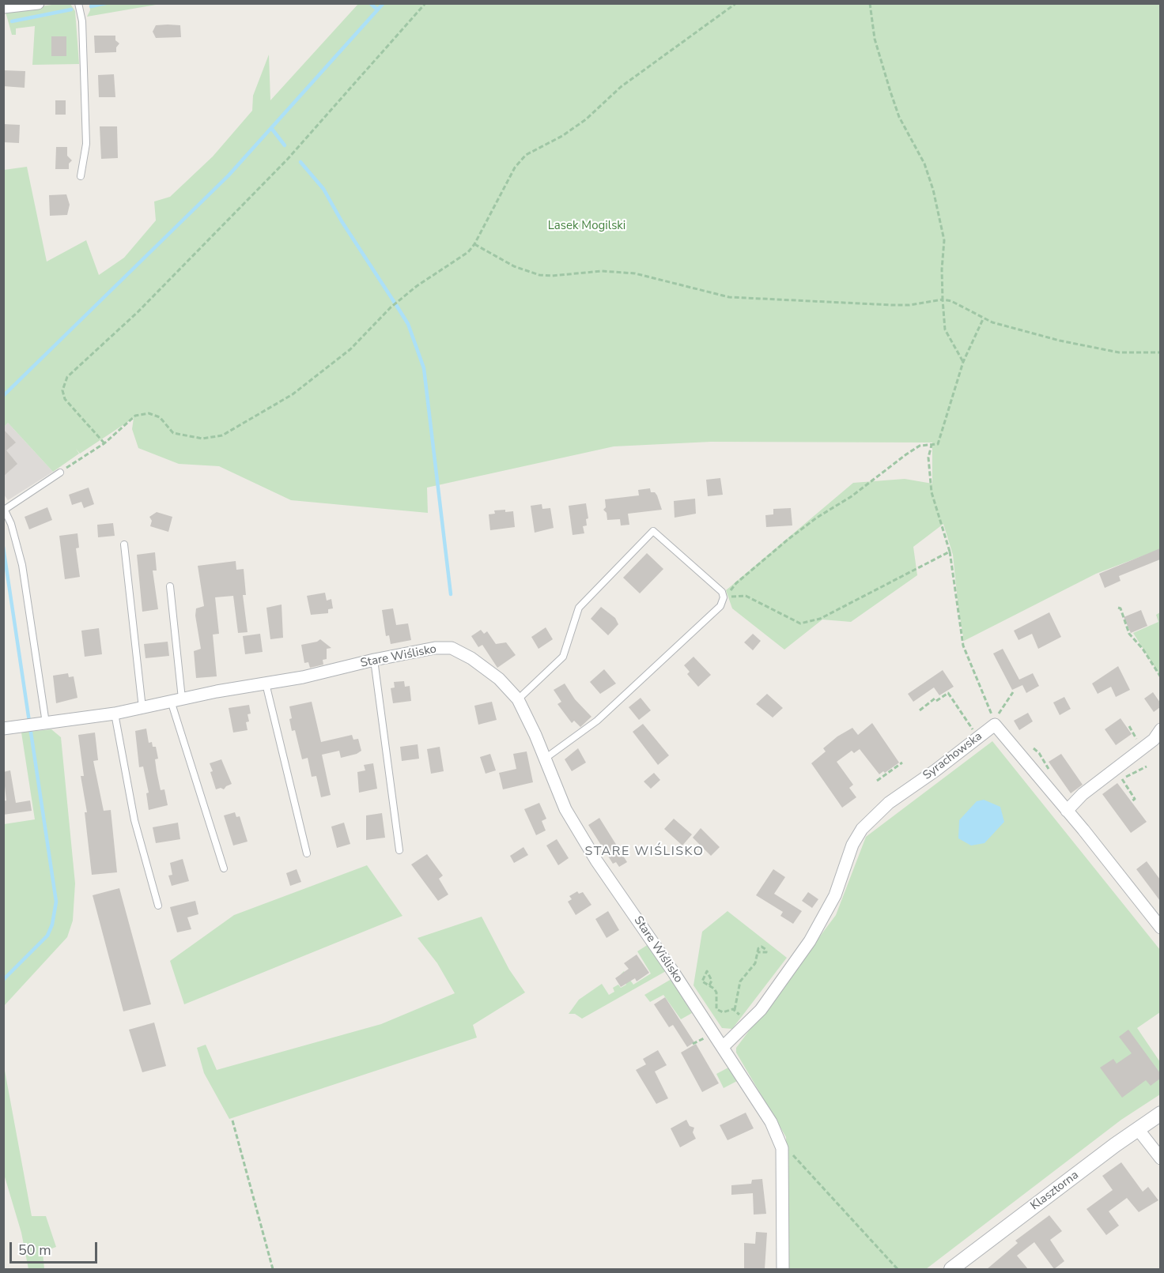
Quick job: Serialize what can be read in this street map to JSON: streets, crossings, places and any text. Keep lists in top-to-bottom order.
{
  "streets": {
    "street": ["Stare Wiślisko", "Syrachowska", "Klasztorna"]
  },
  "districts": ["STARE WIŚLISKO"],
  "parks": ["Lasek Mogilski"],
  "scale_bar": "50 m"
}
